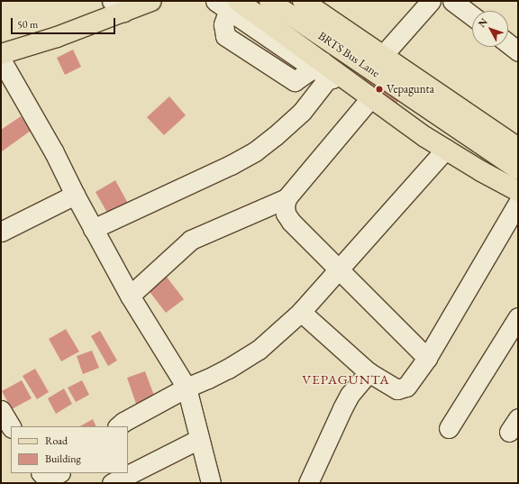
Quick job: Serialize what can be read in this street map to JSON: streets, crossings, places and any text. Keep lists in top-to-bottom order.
{
  "streets": {
    "main road": ["BRTS Bus Lane"]
  },
  "districts": ["VEPAGUNTA"],
  "places": ["Vepagunta"],
  "legend": ["Road", "Building"],
  "scale_bar": "50 m",
  "north": "top left"
}
